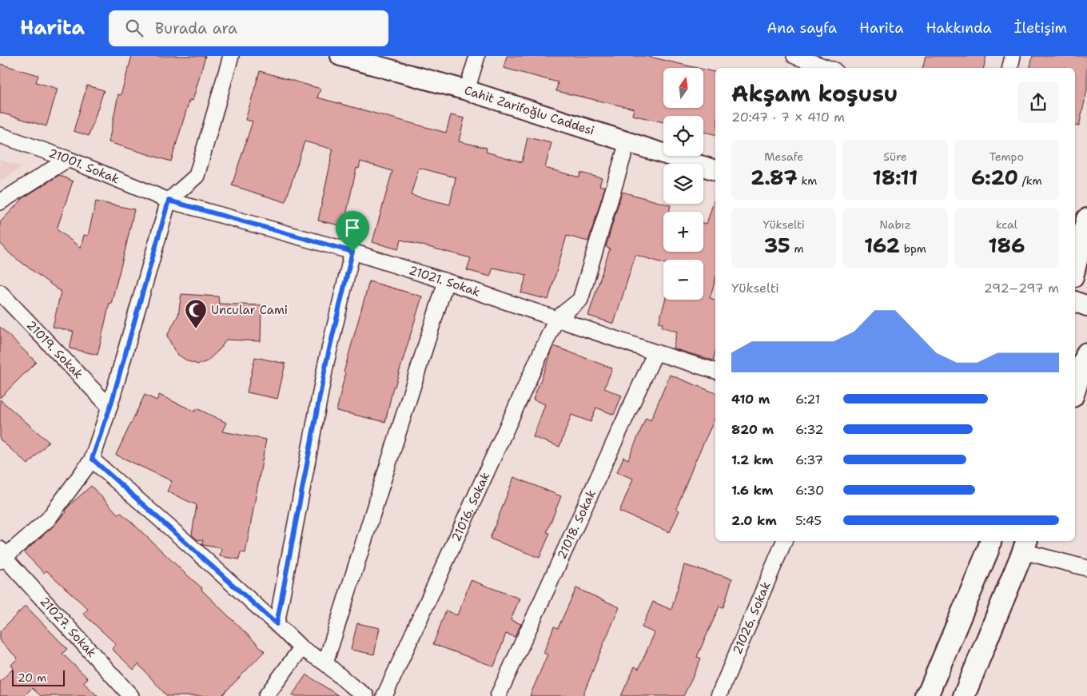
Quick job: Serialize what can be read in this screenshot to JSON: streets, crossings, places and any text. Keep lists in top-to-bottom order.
{
  "streets": {
    "street": [
      "Cahit Zarifoğlu Caddesi",
      "21001. Sokak",
      "21021. Sokak",
      "21019. Sokak",
      "21016. Sokak",
      "21018. Sokak",
      "21026. Sokak",
      "21027. Sokak"
    ]
  },
  "crossings": [
    ["21001. Sokak", "21021. Sokak"],
    ["21021. Sokak", "21016. Sokak"],
    ["21021. Sokak", "21018. Sokak"]
  ],
  "places": {
    "mosque": ["Uncular Cami"]
  },
  "scale_bar": "20 m",
  "north": "top",
  "page": {
    "header": "Harita",
    "search": "Burada ara",
    "nav": [
      "Ana sayfa",
      "Harita",
      "Hakkında",
      "İletişim"
    ],
    "map_buttons": ["+", "−"],
    "heading": ["Akşam koşusu", "20:47 · 7 × 410 m"],
    "stats": [
      ["Mesafe", "2.87 km"],
      ["Süre", "18:11"],
      ["Tempo", "6:20 /km"],
      ["Yükselti", "35 m"],
      ["Nabız", "162 bpm"],
      ["kcal", "186"]
    ],
    "chart": ["Yükselti", "292–297 m"],
    "list": [
      {
        "name": "410 m",
        "note": "6:21"
      },
      {
        "name": "820 m",
        "note": "6:32"
      },
      {
        "name": "1.2 km",
        "note": "6:37"
      },
      {
        "name": "1.6 km",
        "note": "6:30"
      },
      {
        "name": "2.0 km",
        "note": "5:45"
      }
    ],
    "scale": "20 m"
  }
}
